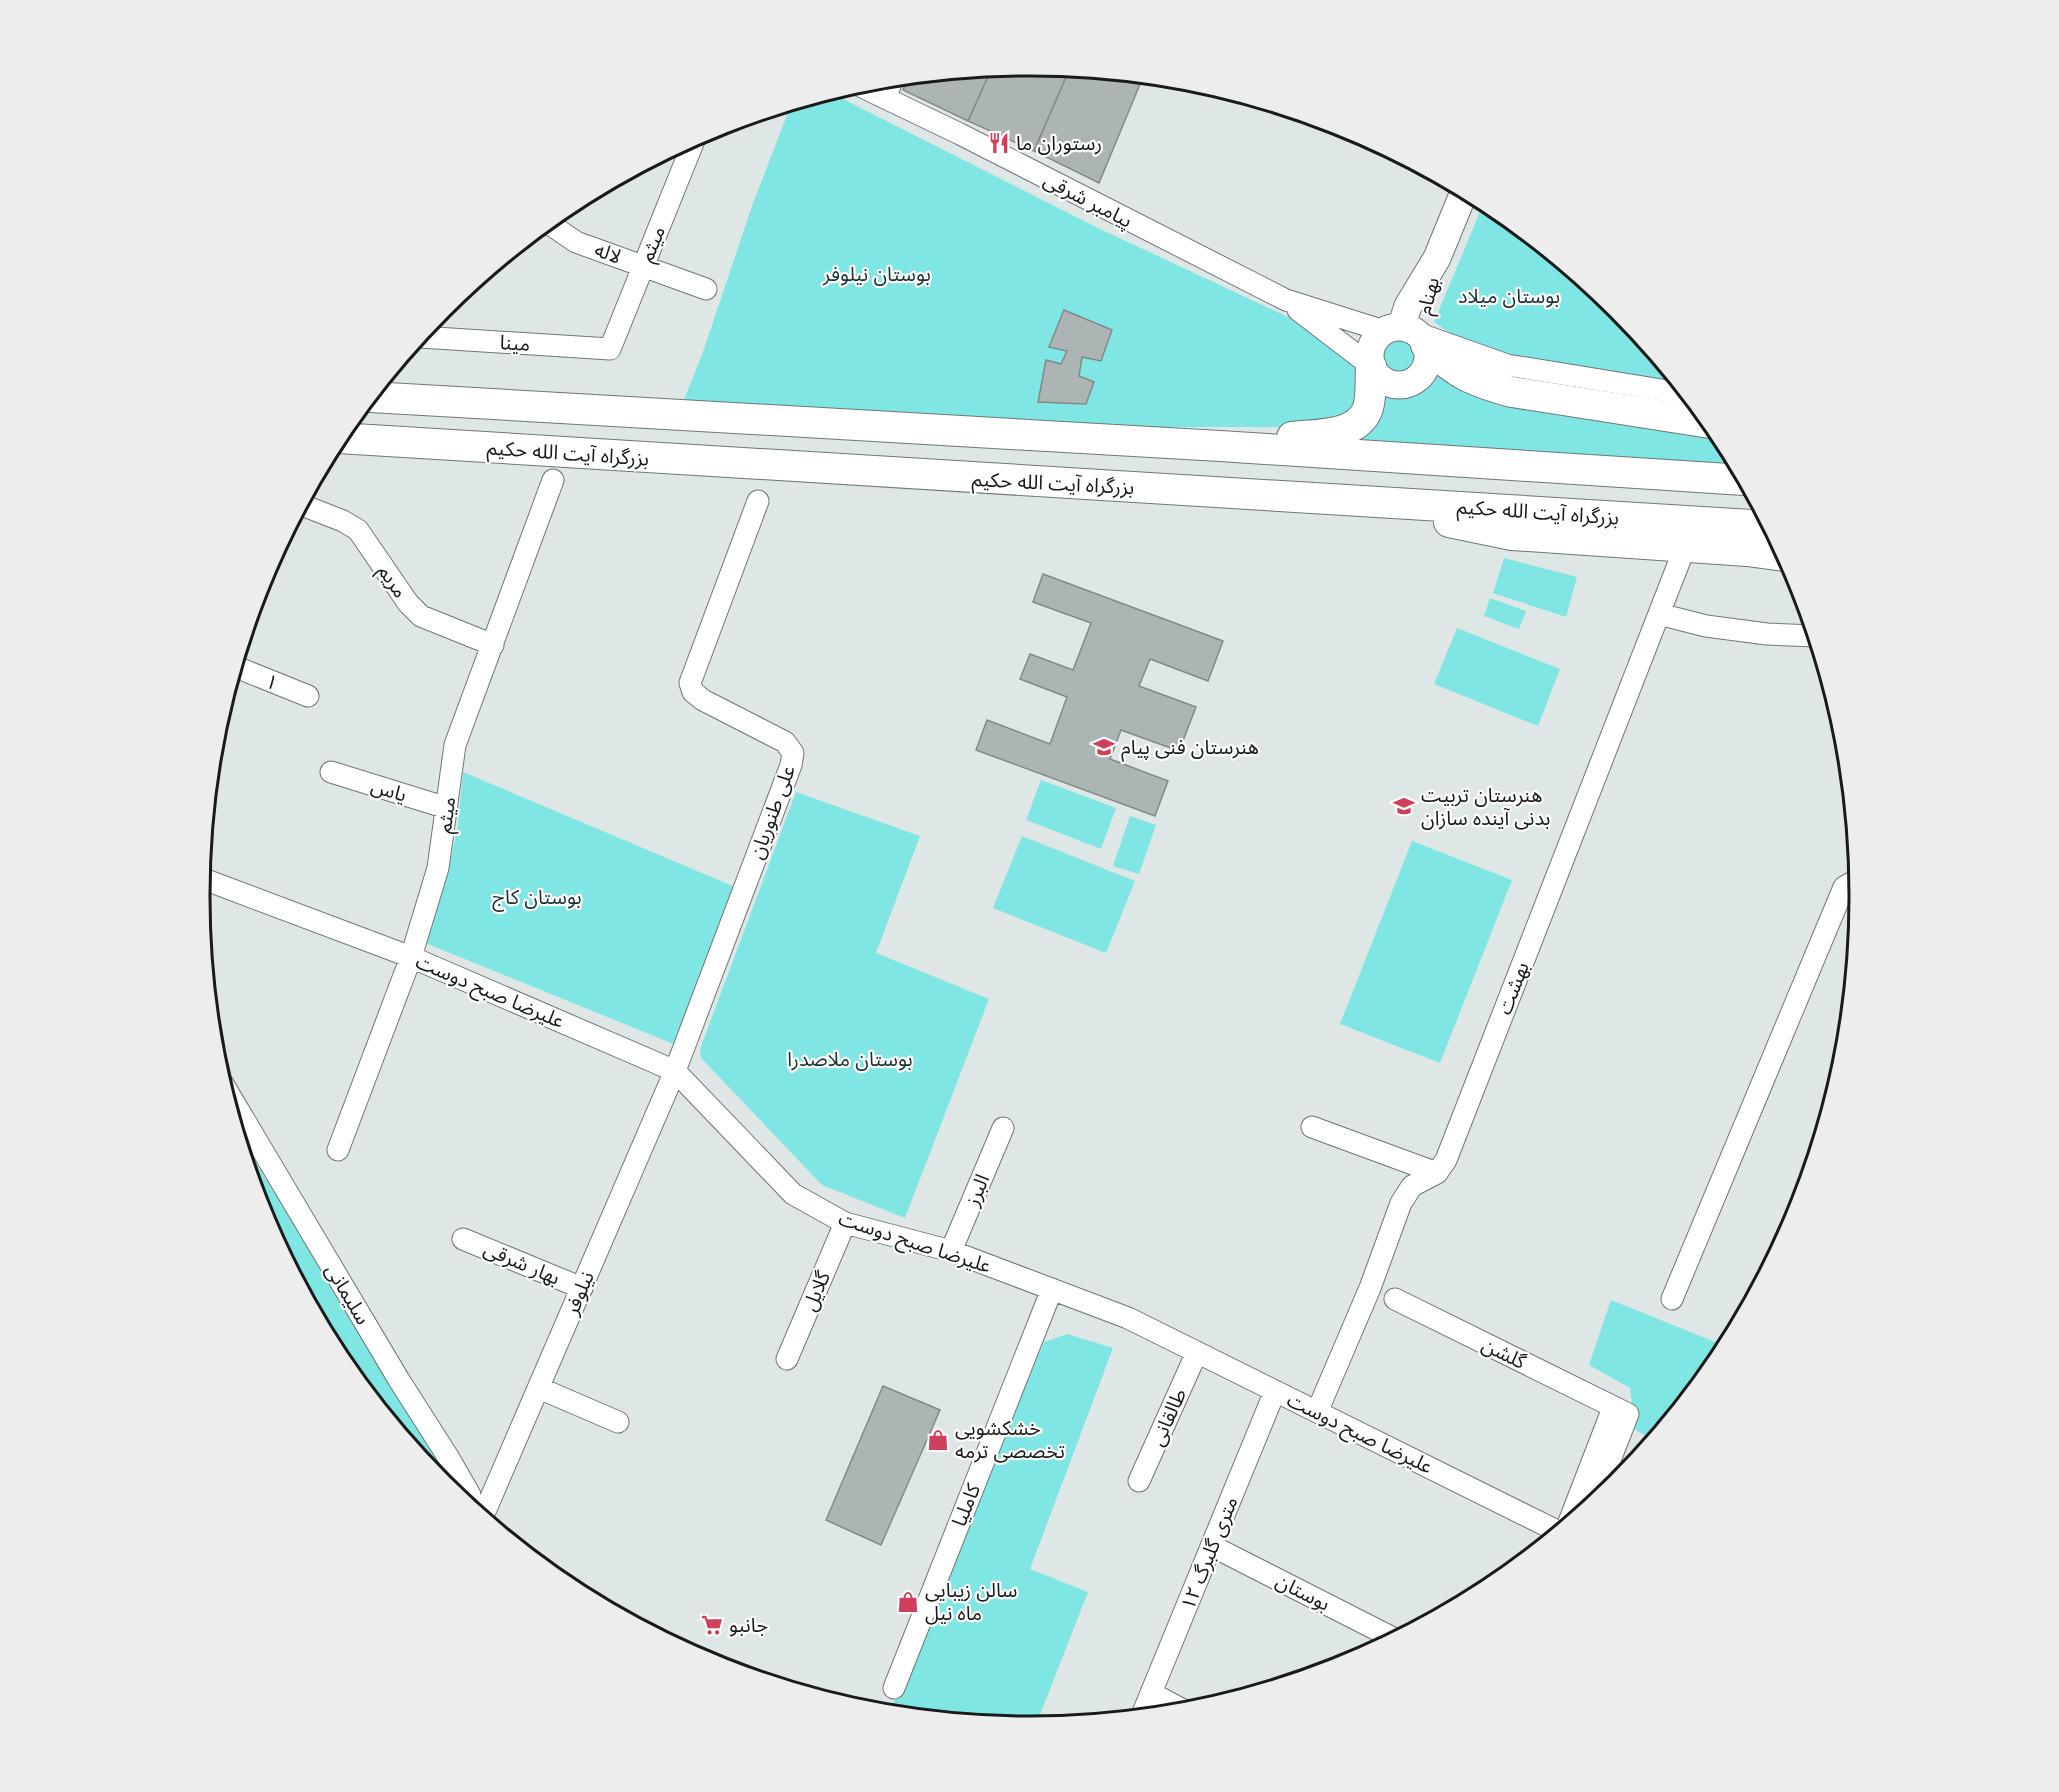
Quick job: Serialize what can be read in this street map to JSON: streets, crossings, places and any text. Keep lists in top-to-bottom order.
{
  "streets": {
    "highway": ["بزرگراه آیت الله حکیم"],
    "main road": ["بهنام"],
    "street": [
      "پیامبر شرقی",
      "میثم",
      "لاله",
      "مینا",
      "مریم",
      "۱",
      "یاس",
      "علی طنوریان",
      "بهشت",
      "علیرضا صبح دوست",
      "البرز",
      "بهار شرقی",
      "گلایل",
      "نیلوفر",
      "سلیمانی",
      "گلشن",
      "طالقانی",
      "کاملیا",
      "۱۲ متری گلبرگ",
      "بوستان"
    ]
  },
  "crossings": [
    ["پیامبر شرقی", "بهنام"],
    ["میثم", "لاله"],
    ["میثم", "مینا"],
    ["میثم", "مریم"],
    ["میثم", "یاس"],
    ["میثم", "علیرضا صبح دوست"],
    ["علی طنوریان", "علیرضا صبح دوست"],
    ["علی طنوریان", "نیلوفر"],
    ["علیرضا صبح دوست", "البرز"],
    ["علیرضا صبح دوست", "گلایل"],
    ["علیرضا صبح دوست", "نیلوفر"],
    ["علیرضا صبح دوست", "طالقانی"],
    ["علیرضا صبح دوست", "کاملیا"],
    ["علیرضا صبح دوست", "۱۲ متری گلبرگ"],
    ["بهار شرقی", "نیلوفر"],
    ["۱۲ متری گلبرگ", "بوستان"]
  ],
  "parks": [
    "بوستان نیلوفر",
    "بوستان میلاد",
    "بوستان کاج",
    "بوستان ملاصدرا"
  ],
  "places": {
    "restaurant": ["رستوران ما"],
    "school or university": ["هنرستان فنی پیام", "هنرستان تربیت بدنی آینده سازان"],
    "shop": ["خشکشویی تخصصی ترمه", "سالن زیبایی ماه نیل"],
    "supermarket": ["جانبو"]
  }
}
